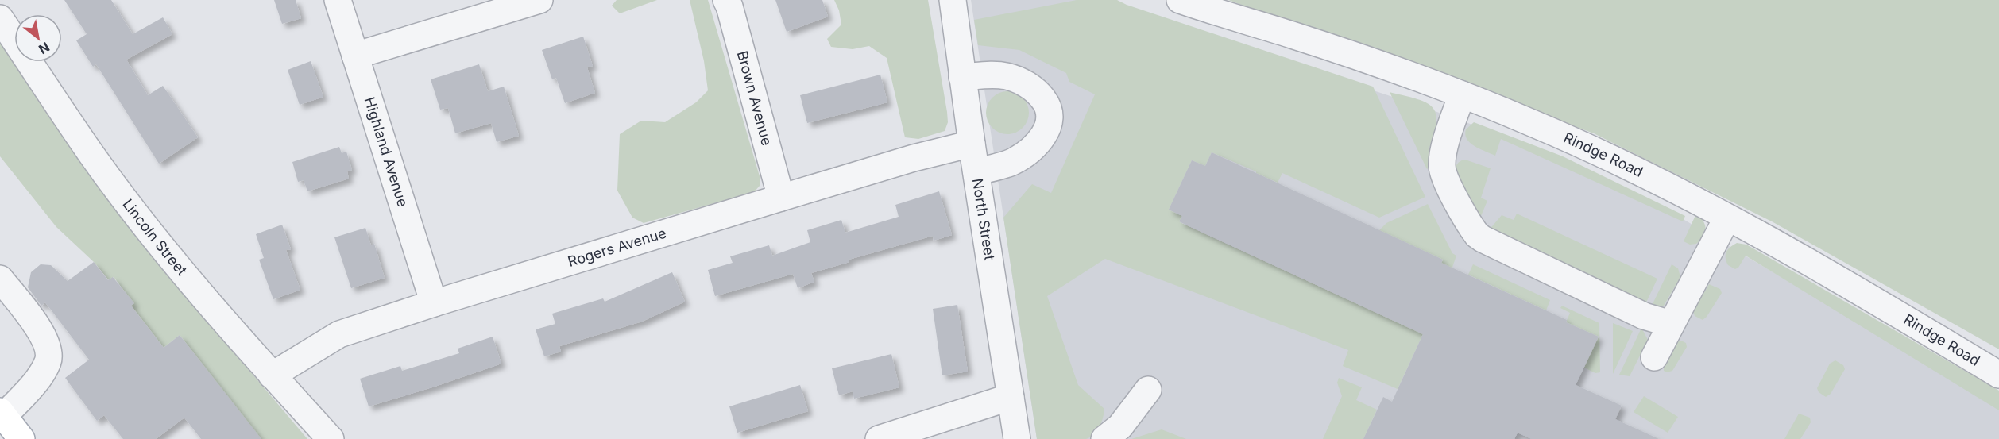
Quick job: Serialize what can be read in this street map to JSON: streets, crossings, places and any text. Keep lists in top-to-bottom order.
{
  "streets": {
    "street": [
      "Brown Avenue",
      "Highland Avenue",
      "Rindge Road",
      "North Street",
      "Lincoln Street",
      "Rogers Avenue"
    ]
  },
  "crossings": [
    ["Brown Avenue", "Rogers Avenue"],
    ["Highland Avenue", "Rogers Avenue"],
    ["North Street", "Rogers Avenue"],
    ["Lincoln Street", "Rogers Avenue"]
  ],
  "north": "bottom right"
}
